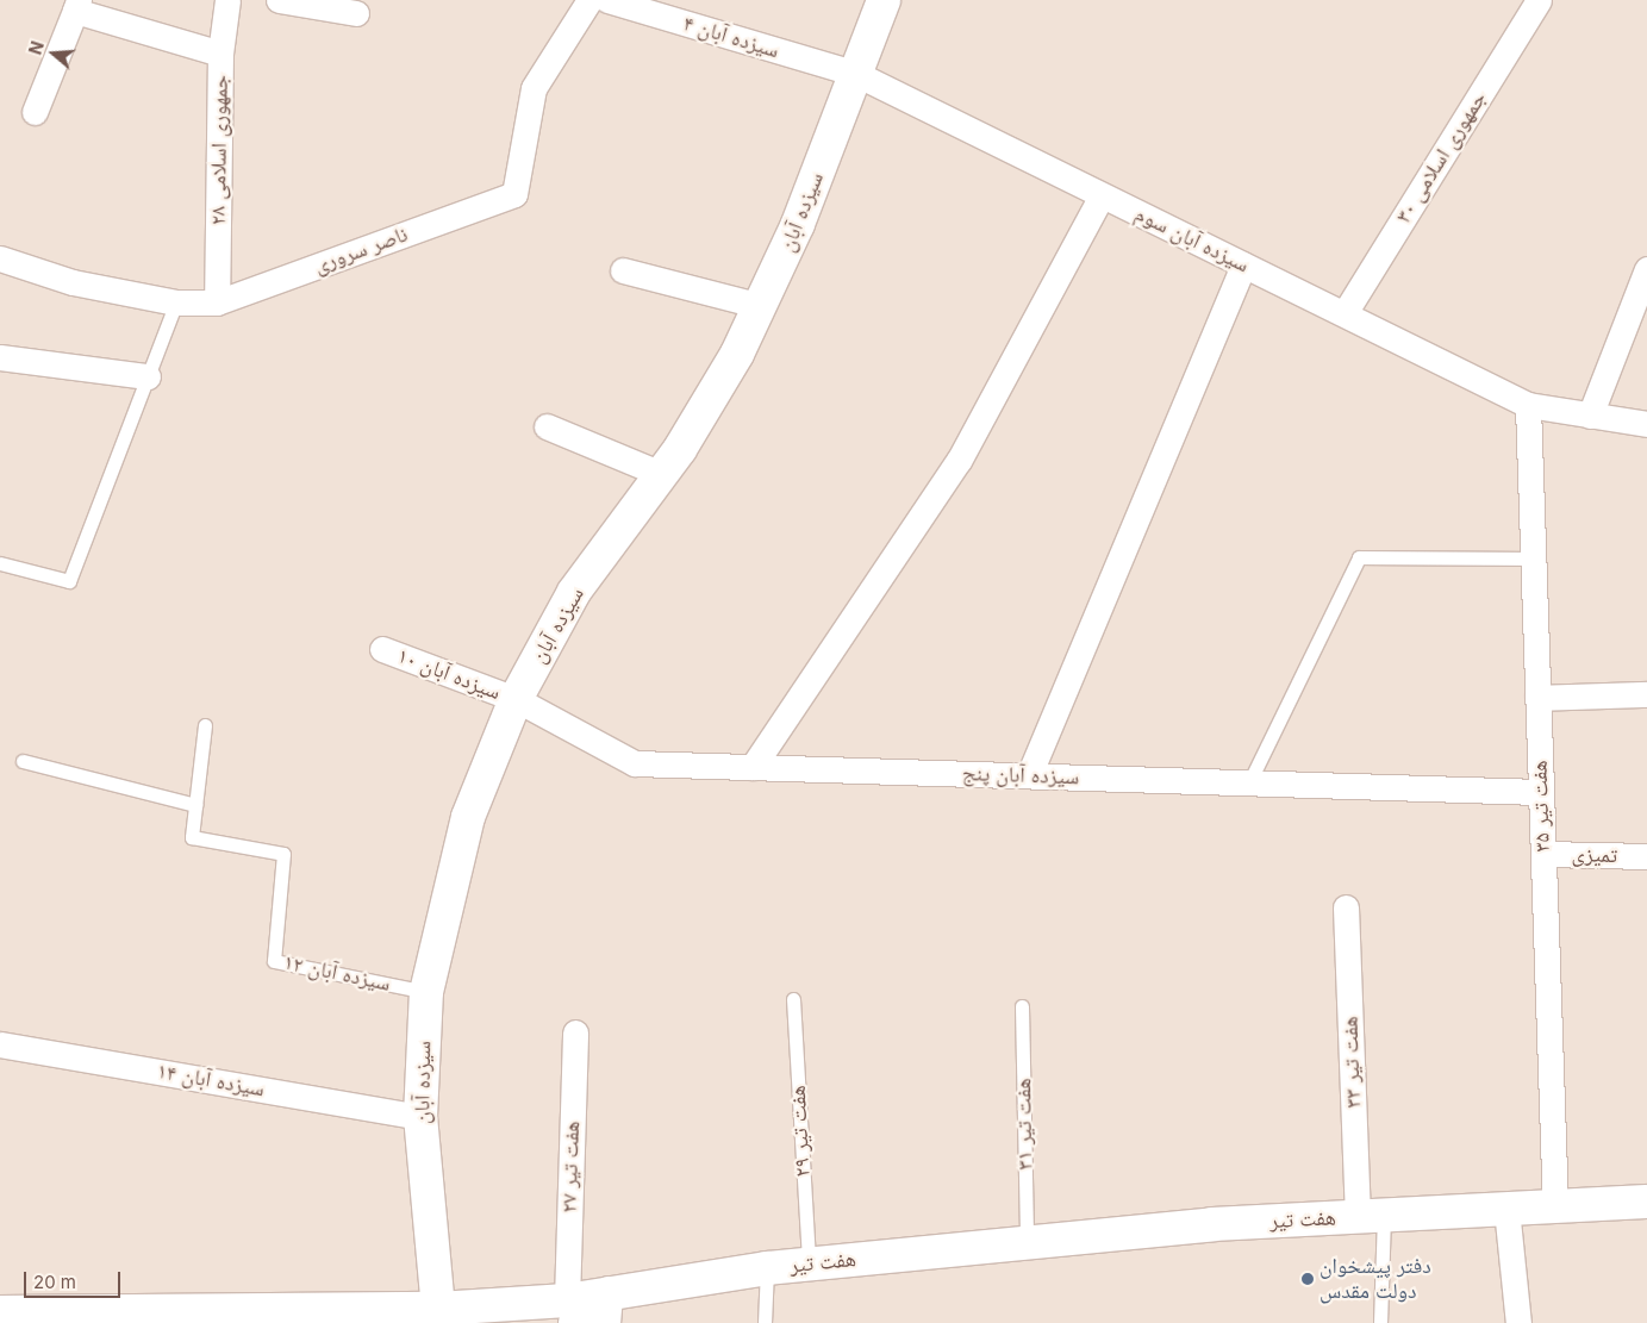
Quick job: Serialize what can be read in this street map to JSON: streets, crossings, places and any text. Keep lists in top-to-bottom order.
{
  "streets": {
    "main road": ["سیزده آبان", "هفت تیر"],
    "street": [
      "سیزده آبان ۴",
      "جمهوری اسلامی ۲۸",
      "جمهوری اسلامی ۳۰",
      "سیزده آبان سوم",
      "ناصر سروری",
      "سیزده آبان ۱۰",
      "سیزده آبان پنج",
      "هفت تیر ۳۵",
      "تمیزی",
      "هفت تیر ۳۳",
      "سیزده آبان ۱۴",
      "هفت تیر ۲۷"
    ],
    "lane": ["سیزده آبان ۱۲", "هفت تیر ۳۱", "هفت تیر ۲۹"]
  },
  "crossings": [
    ["سیزده آبان ۴", "سیزده آبان"],
    ["سیزده آبان ۴", "سیزده آبان سوم"],
    ["جمهوری اسلامی ۲۸", "ناصر سروری"],
    ["جمهوری اسلامی ۳۰", "سیزده آبان سوم"],
    ["سیزده آبان", "سیزده آبان سوم"],
    ["سیزده آبان", "سیزده آبان ۱۰"],
    ["سیزده آبان", "سیزده آبان پنج"],
    ["سیزده آبان", "سیزده آبان ۱۲"],
    ["سیزده آبان", "سیزده آبان ۱۴"],
    ["سیزده آبان", "هفت تیر"],
    ["سیزده آبان سوم", "هفت تیر ۳۵"],
    ["سیزده آبان ۱۰", "سیزده آبان پنج"],
    ["سیزده آبان پنج", "هفت تیر ۳۵"],
    ["هفت تیر ۳۵", "تمیزی"],
    ["هفت تیر ۳۵", "هفت تیر"],
    ["هفت تیر ۳۳", "هفت تیر"],
    ["هفت تیر ۳۱", "هفت تیر"],
    ["هفت تیر ۲۹", "هفت تیر"],
    ["هفت تیر ۲۷", "هفت تیر"]
  ],
  "places": ["دفتر پیشخوان دولت مقدس"],
  "scale_bar": "20 m",
  "north": "left"
}
